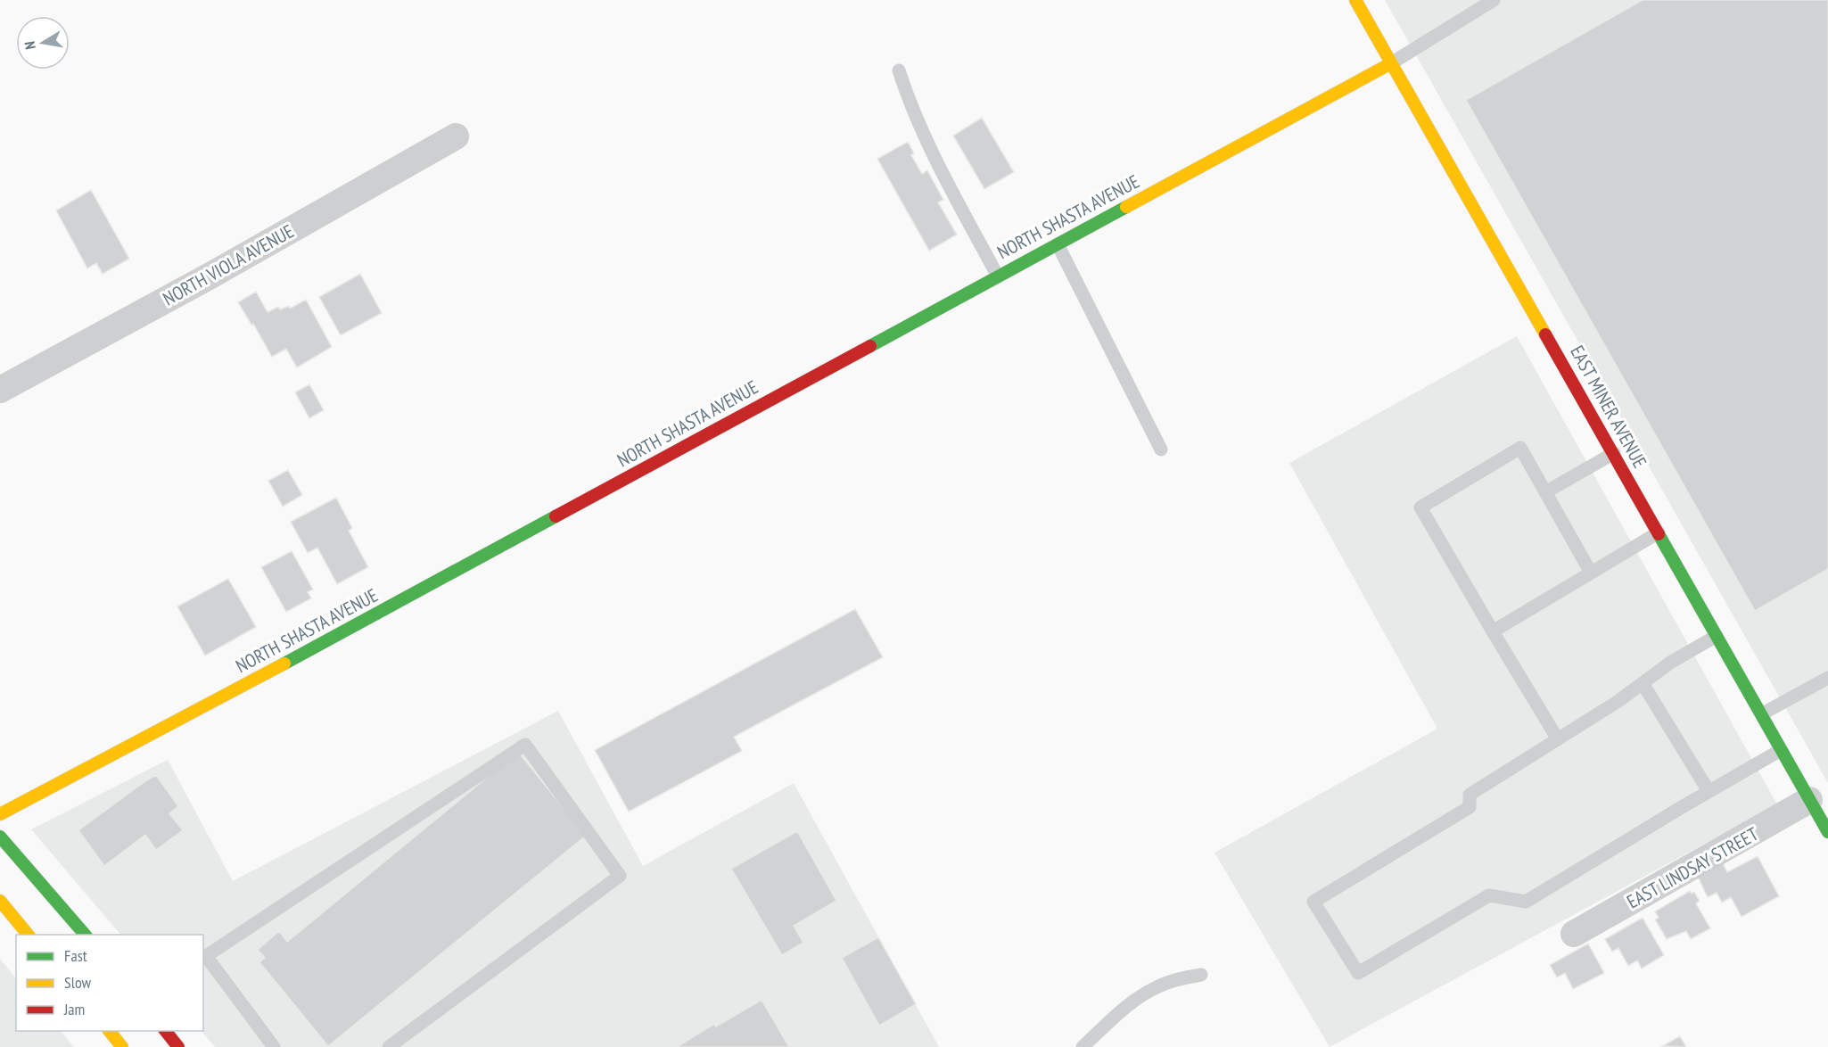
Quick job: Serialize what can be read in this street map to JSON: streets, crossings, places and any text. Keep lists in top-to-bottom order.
{
  "streets": {
    "street": [
      "NORTH SHASTA AVENUE",
      "NORTH VIOLA AVENUE",
      "EAST MINER AVENUE",
      "EAST LINDSAY STREET"
    ]
  },
  "crossings": [
    ["NORTH SHASTA AVENUE", "EAST MINER AVENUE"],
    ["EAST MINER AVENUE", "EAST LINDSAY STREET"]
  ],
  "legend": ["Fast", "Slow", "Jam"],
  "north": "left"
}
